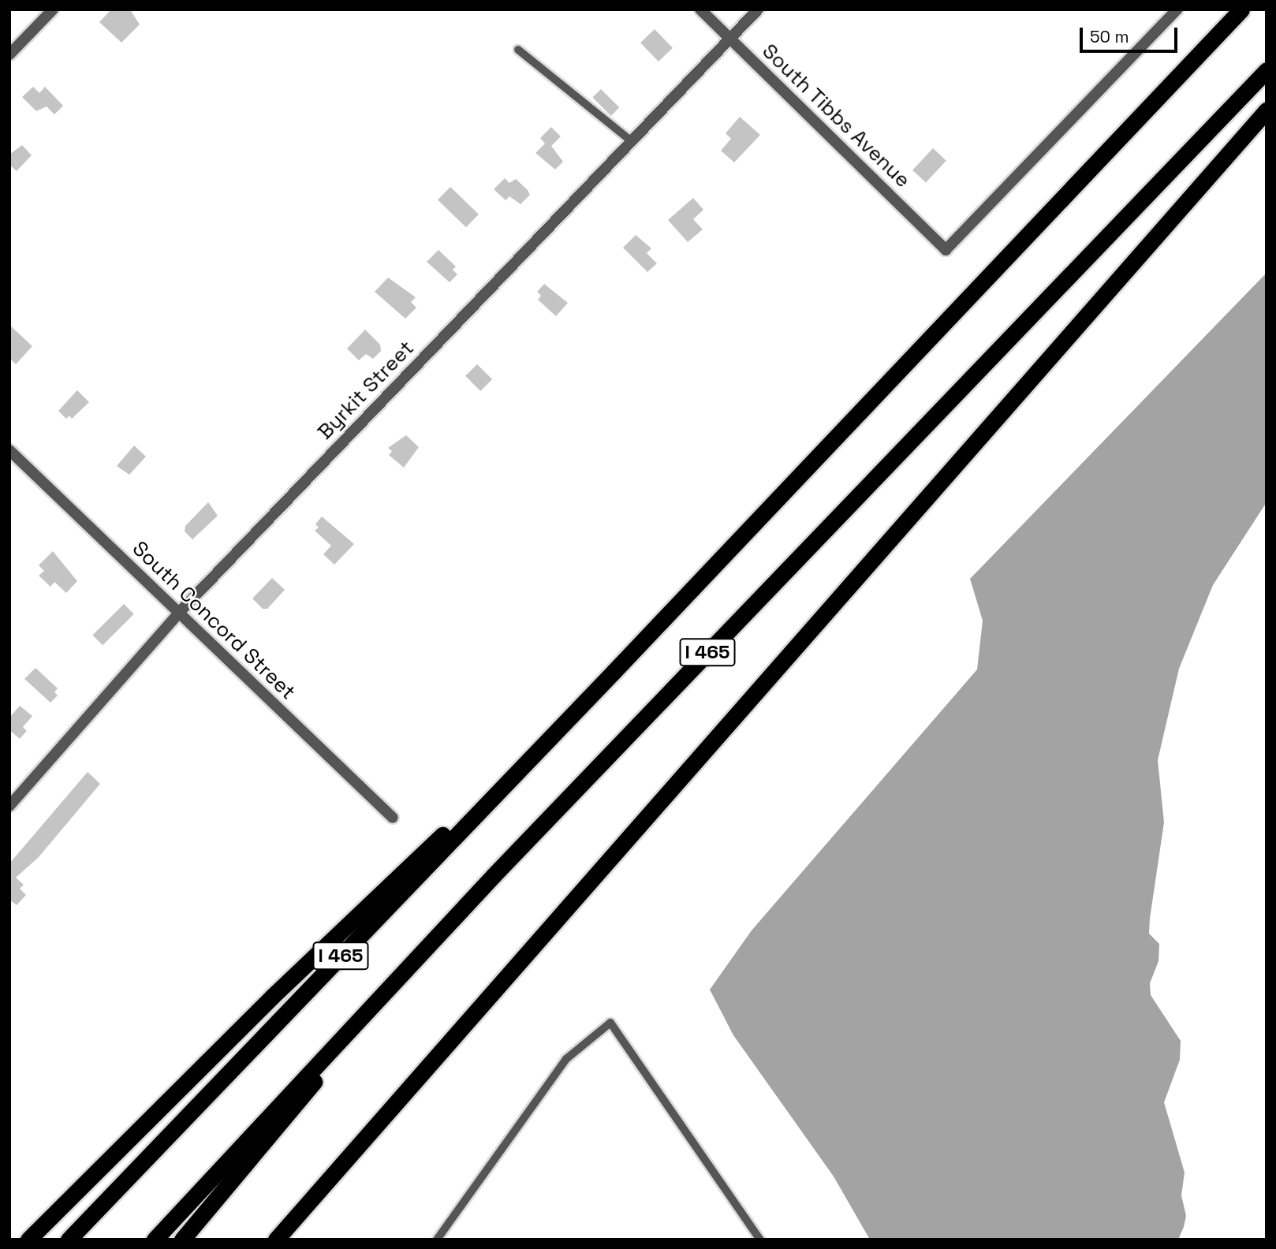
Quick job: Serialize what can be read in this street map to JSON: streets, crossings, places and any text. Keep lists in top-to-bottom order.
{
  "streets": {
    "highway": ["I 465"],
    "street": ["South Tibbs Avenue", "Byrkit Street", "South Concord Street"]
  },
  "crossings": [
    ["South Tibbs Avenue", "Byrkit Street"],
    ["Byrkit Street", "South Concord Street"]
  ],
  "scale_bar": "50 m"
}
